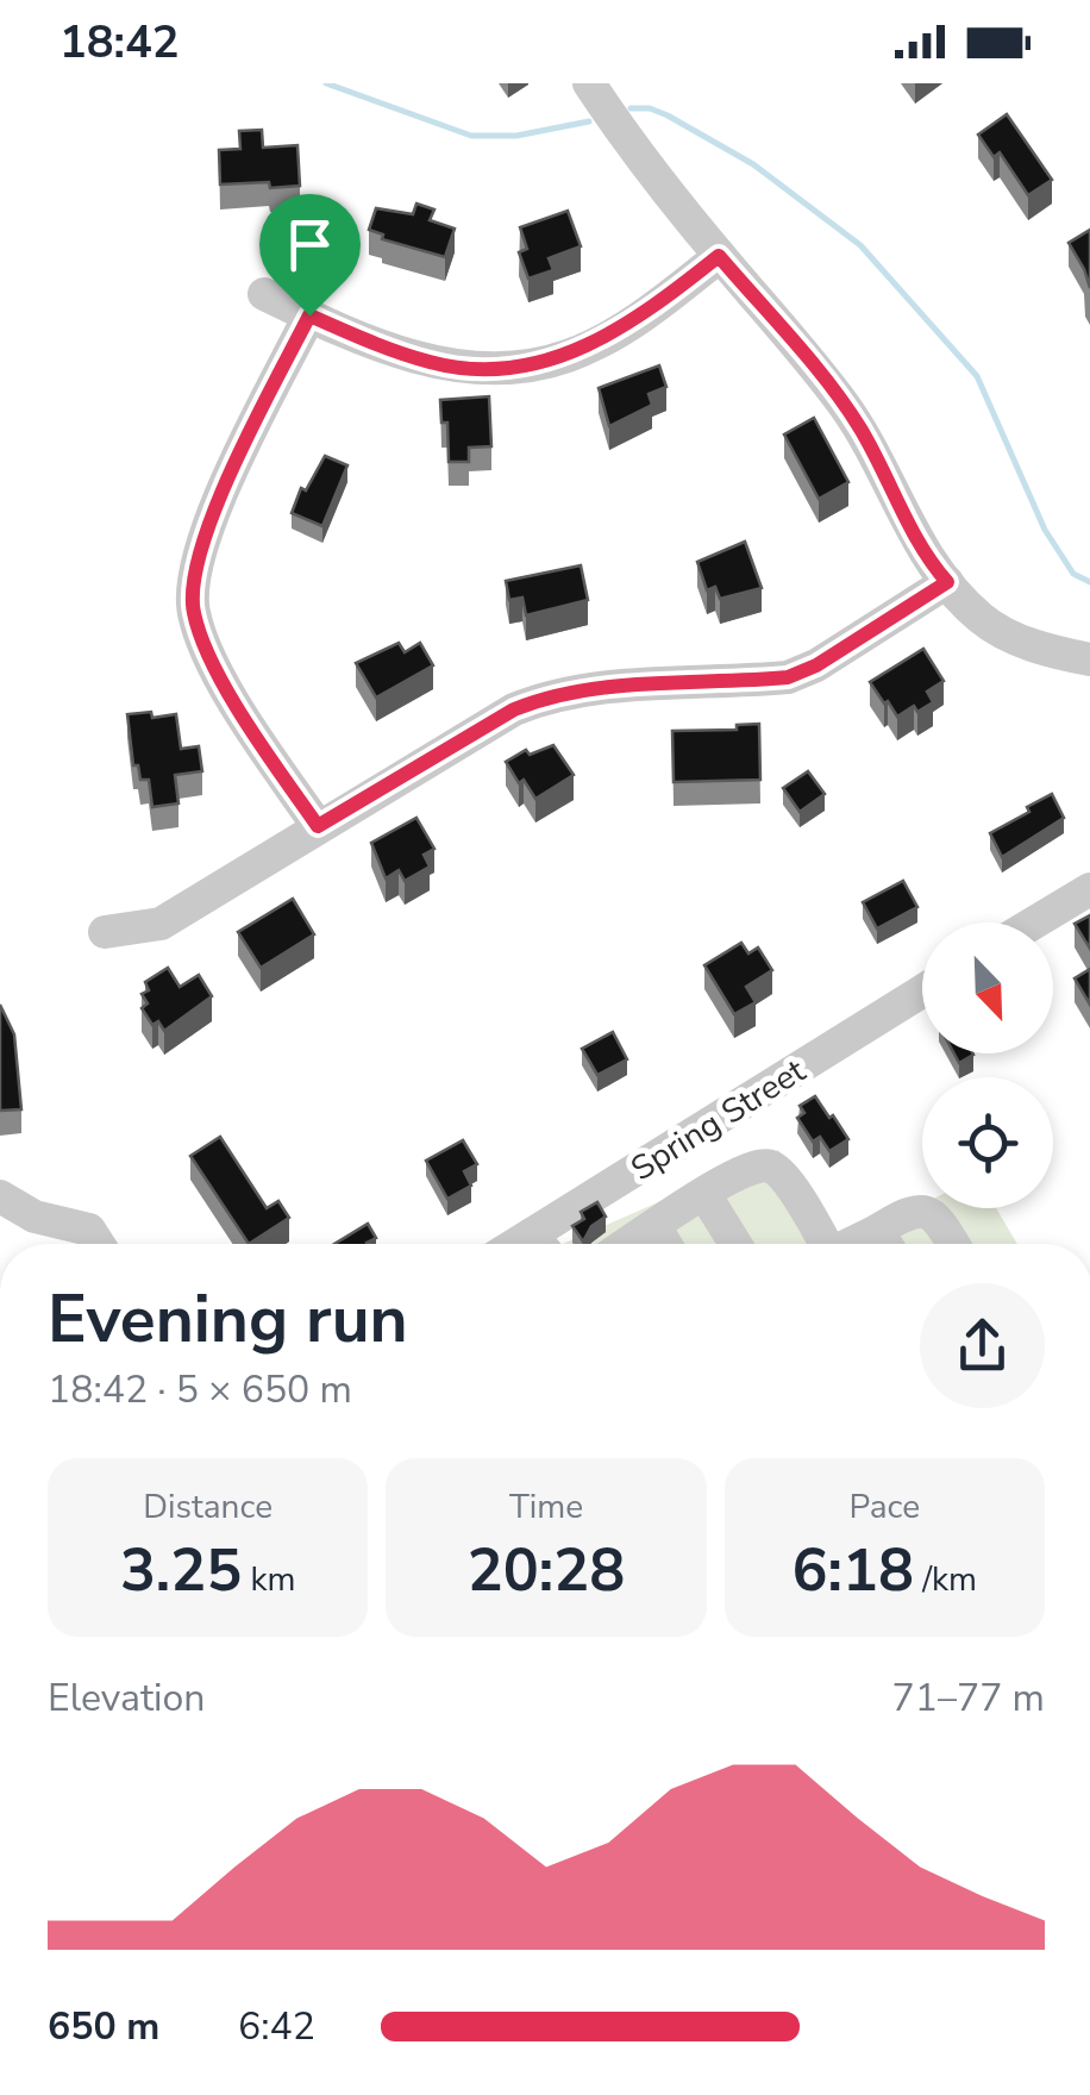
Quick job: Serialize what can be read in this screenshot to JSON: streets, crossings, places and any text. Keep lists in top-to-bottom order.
{
  "streets": {
    "street": ["Spring Street"]
  },
  "north": "bottom right",
  "page": {
    "status": "18:42",
    "heading": ["Evening run", "18:42 · 5 × 650 m"],
    "stats": [
      ["Distance", "3.25 km"],
      ["Time", "20:28"],
      ["Pace", "6:18 /km"]
    ],
    "chart": ["Elevation", "71–77 m"],
    "list": [
      {
        "name": "650 m",
        "note": "6:42"
      }
    ]
  }
}
